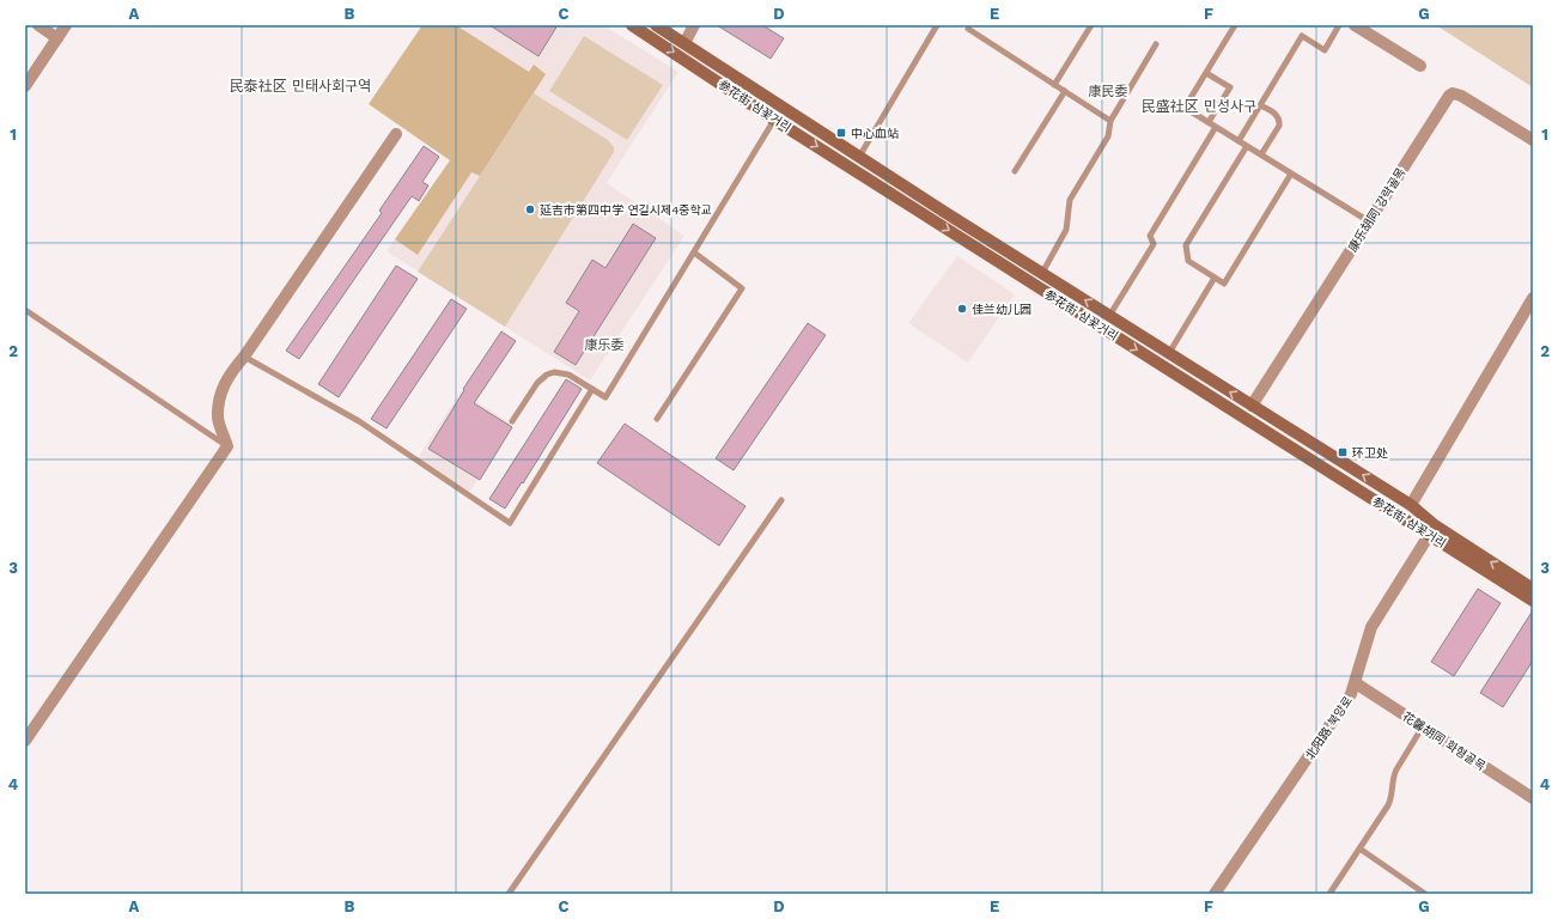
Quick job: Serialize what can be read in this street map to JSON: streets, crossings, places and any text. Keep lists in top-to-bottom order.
{
  "streets": {
    "main road": ["参花街 삼꽃거리"],
    "street": ["康乐胡同 강락골목", "北阳路 북양로", "花馨胡同 화형골목"]
  },
  "crossings": [
    ["参花街 삼꽃거리", "康乐胡同 강락골목"],
    ["参花街 삼꽃거리", "北阳路 북양로"],
    ["北阳路 북양로", "花馨胡同 화형골목"]
  ],
  "districts": [
    "民泰社区 민태사회구역",
    "康民委",
    "民盛社区 민성사구",
    "康乐委"
  ],
  "places": {
    "transit": ["中心血站", "环卫处"],
    "other": ["延吉市第四中学 연길시제4중학교", "佳兰幼儿园"]
  },
  "grid": {
    "columns": [
      "A",
      "B",
      "C",
      "D",
      "E",
      "F",
      "G"
    ],
    "rows": [
      "1",
      "2",
      "3",
      "4"
    ]
  }
}
